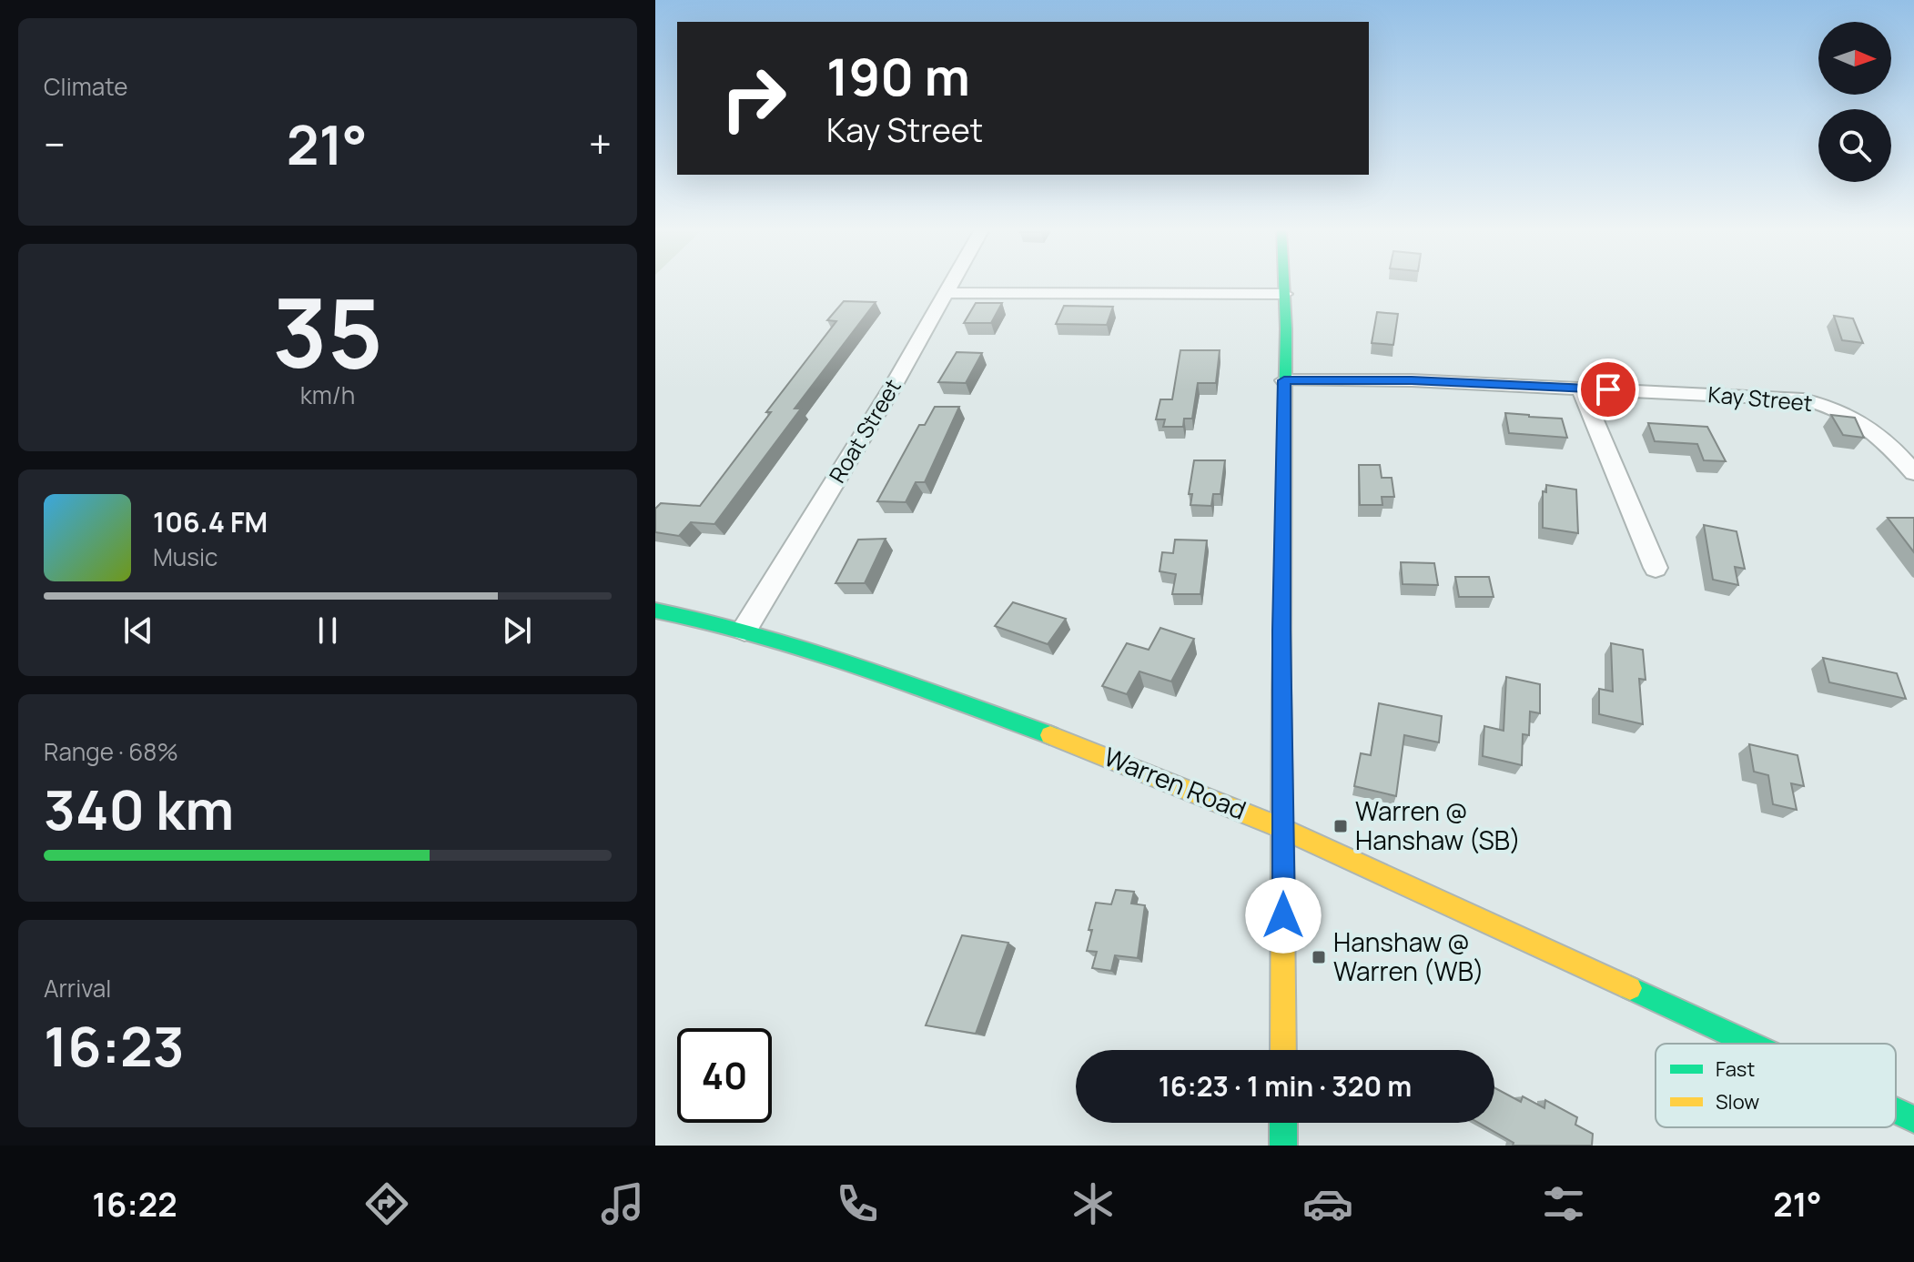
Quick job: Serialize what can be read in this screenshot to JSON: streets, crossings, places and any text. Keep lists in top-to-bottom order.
{
  "streets": {
    "street": ["Kay Street", "Roat Street", "Warren Road"]
  },
  "crossings": [
    ["Roat Street", "Warren Road"]
  ],
  "places": {
    "transit": ["Warren @ Hanshaw (SB)", "Hanshaw @ Warren (WB)"]
  },
  "legend": ["Fast", "Slow"],
  "north": "right",
  "page": {
    "tile": [
      "Climate",
      ["35", "km/h"],
      ["Range · 68%", "340 km"],
      ["Arrival", "16:23"]
    ],
    "turn": ["190 m", "Kay Street"],
    "heat": ["−", "21°", "+"],
    "song": ["106.4 FM", "Music"],
    "limit": "40",
    "trip": "16:23 · 1 min · 320 m",
    "tabs": ["16:22", "21°"]
  }
}
